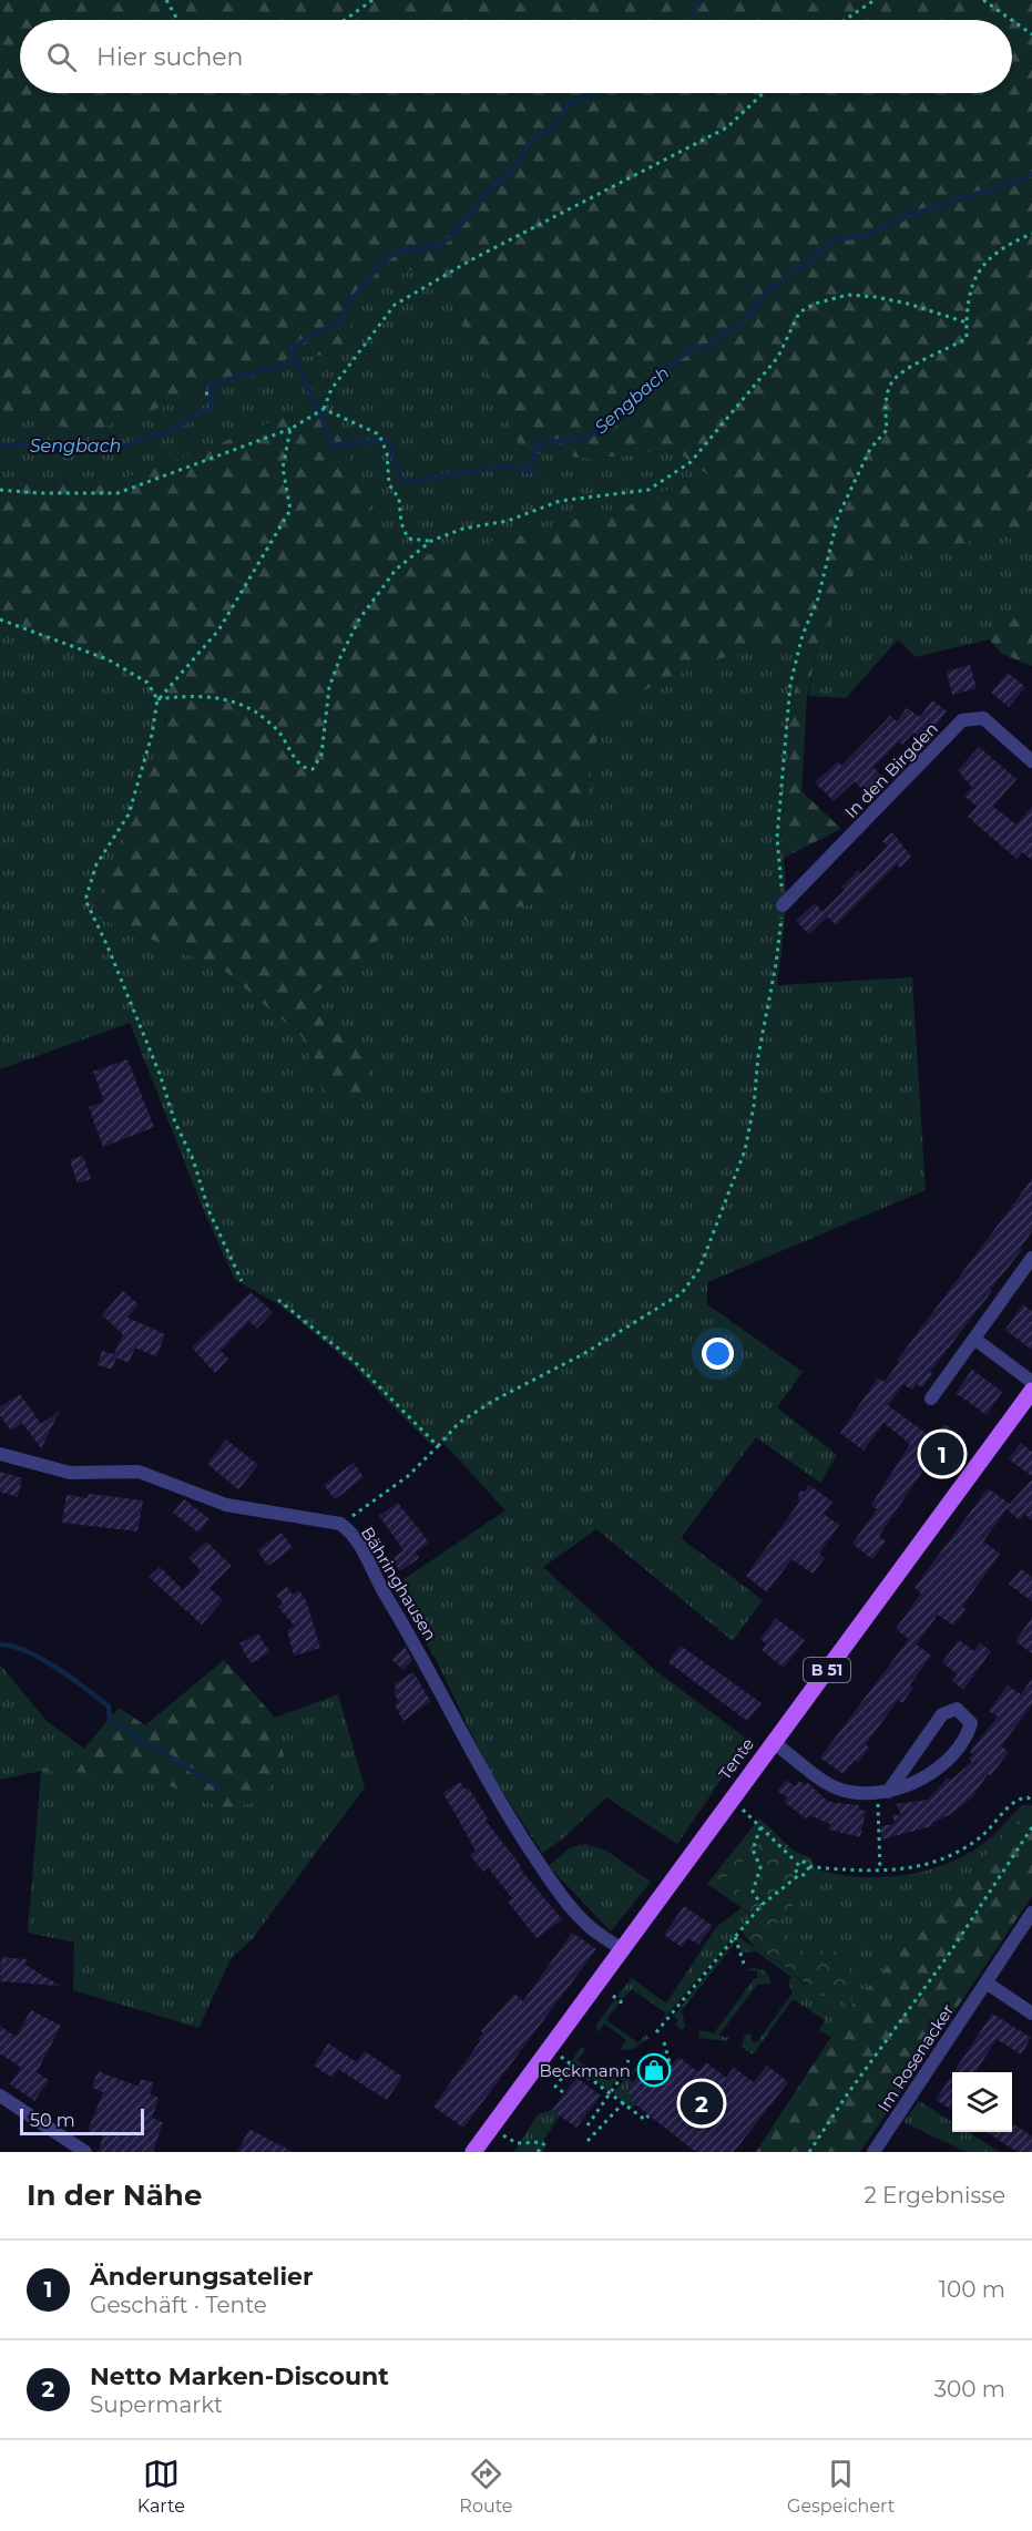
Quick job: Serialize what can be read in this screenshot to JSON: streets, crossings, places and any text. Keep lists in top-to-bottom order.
{
  "streets": {
    "main road": ["B 51", "Tente"],
    "street": ["In den Birgden", "Bähringhausen", "Im Rosenacker"]
  },
  "crossings": [
    ["Bähringhausen", "Tente"]
  ],
  "water": ["Sengbach"],
  "places": {
    "shop": ["Beckmann"]
  },
  "scale_bar": "50 m",
  "page": {
    "search": "Hier suchen",
    "pins": ["1", "2"],
    "scale": "50 m",
    "heading": ["In der Nähe", "2 Ergebnisse"],
    "list": [
      {
        "mark": "1",
        "name": "Änderungsatelier",
        "note": "Geschäft · Tente",
        "value": "100 m"
      },
      {
        "mark": "2",
        "name": "Netto Marken-Discount",
        "note": "Supermarkt",
        "value": "300 m"
      }
    ],
    "nav": ["Karte", "Route", "Gespeichert"]
  }
}
